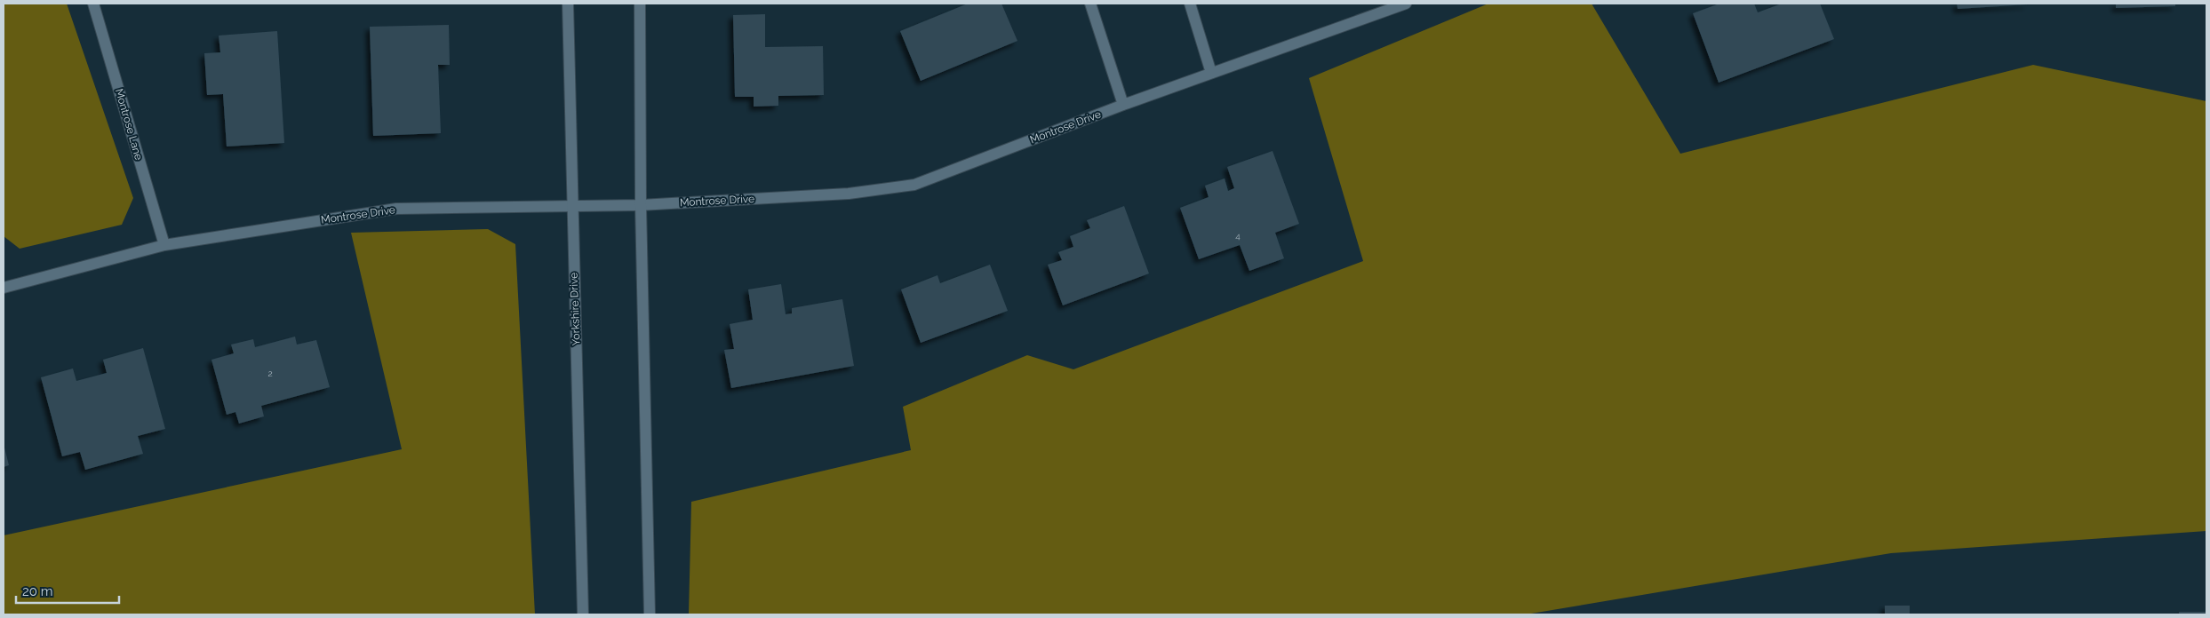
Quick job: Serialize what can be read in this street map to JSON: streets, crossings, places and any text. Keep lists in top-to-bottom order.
{
  "streets": {
    "street": ["Montrose Lane", "Montrose Drive", "Yorkshire Drive"]
  },
  "crossings": [
    ["Montrose Lane", "Montrose Drive"],
    ["Montrose Drive", "Yorkshire Drive"]
  ],
  "house_numbers": ["4", "2"],
  "scale_bar": "20 m"
}
